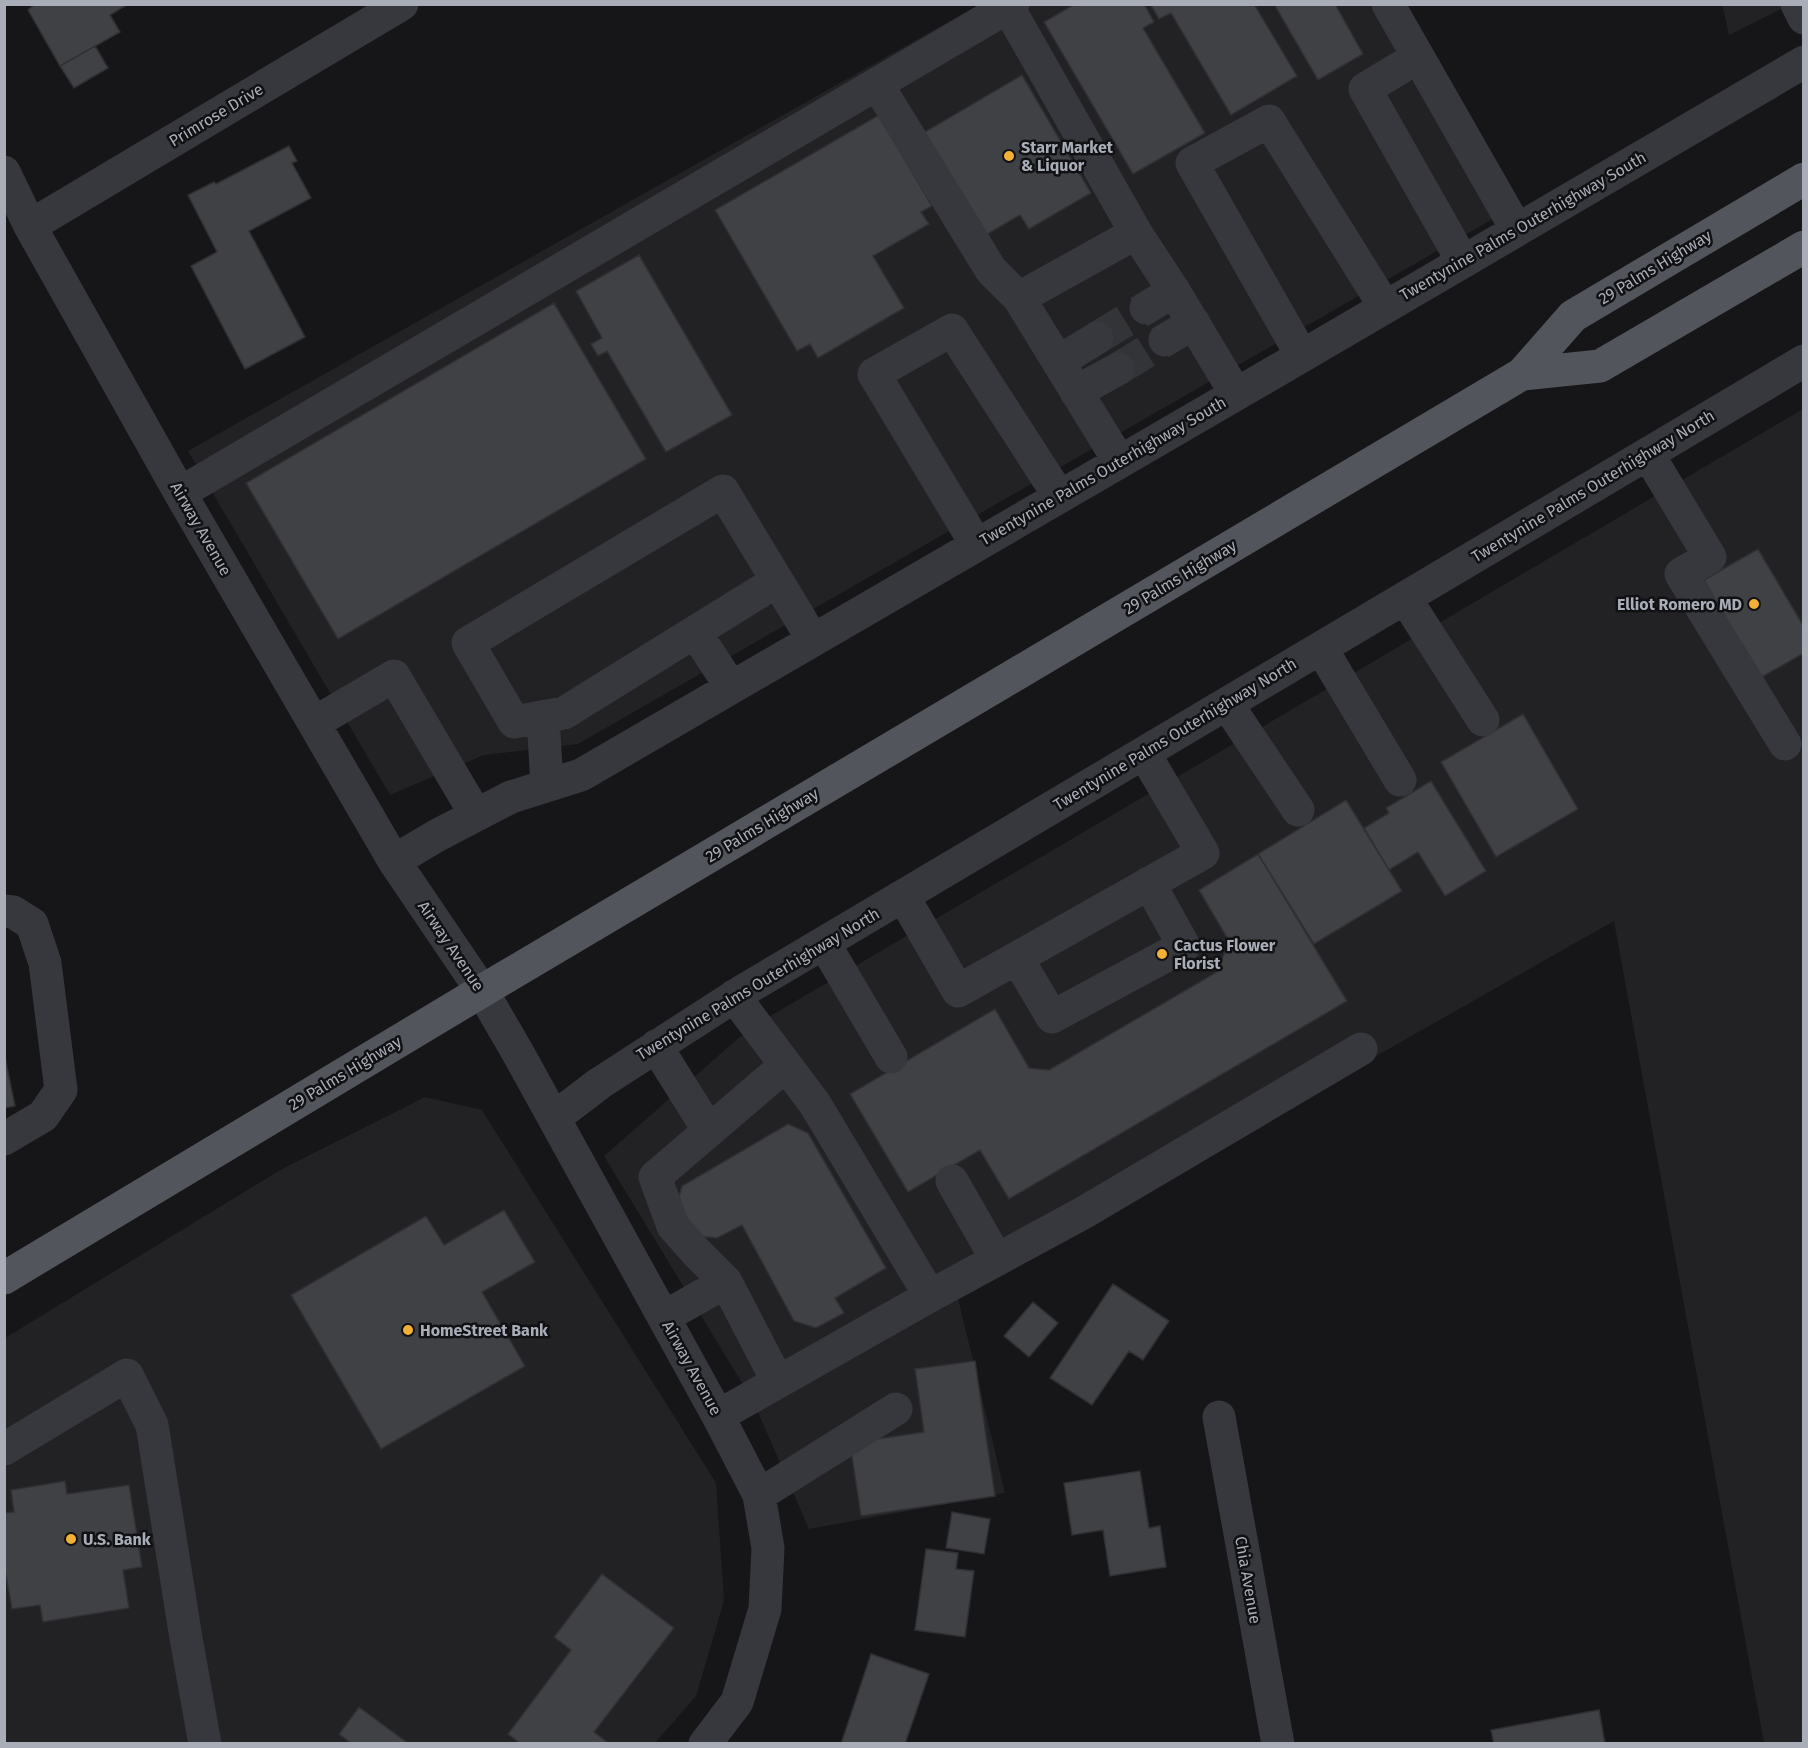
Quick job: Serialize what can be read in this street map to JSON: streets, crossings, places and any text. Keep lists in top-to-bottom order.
{
  "streets": {
    "main road": ["29 Palms Highway"],
    "street": [
      "Primrose Drive",
      "Twentynine Palms Outerhighway South",
      "Twentynine Palms Outerhighway North",
      "Airway Avenue",
      "Chia Avenue"
    ]
  },
  "crossings": [
    ["Primrose Drive", "Airway Avenue"],
    ["Twentynine Palms Outerhighway South", "Airway Avenue"],
    ["29 Palms Highway", "Airway Avenue"],
    ["Twentynine Palms Outerhighway North", "Airway Avenue"]
  ],
  "places": [
    "Starr Market & Liquor",
    "Elliot Romero MD",
    "Cactus Flower Florist",
    "HomeStreet Bank",
    "U.S. Bank"
  ]
}
